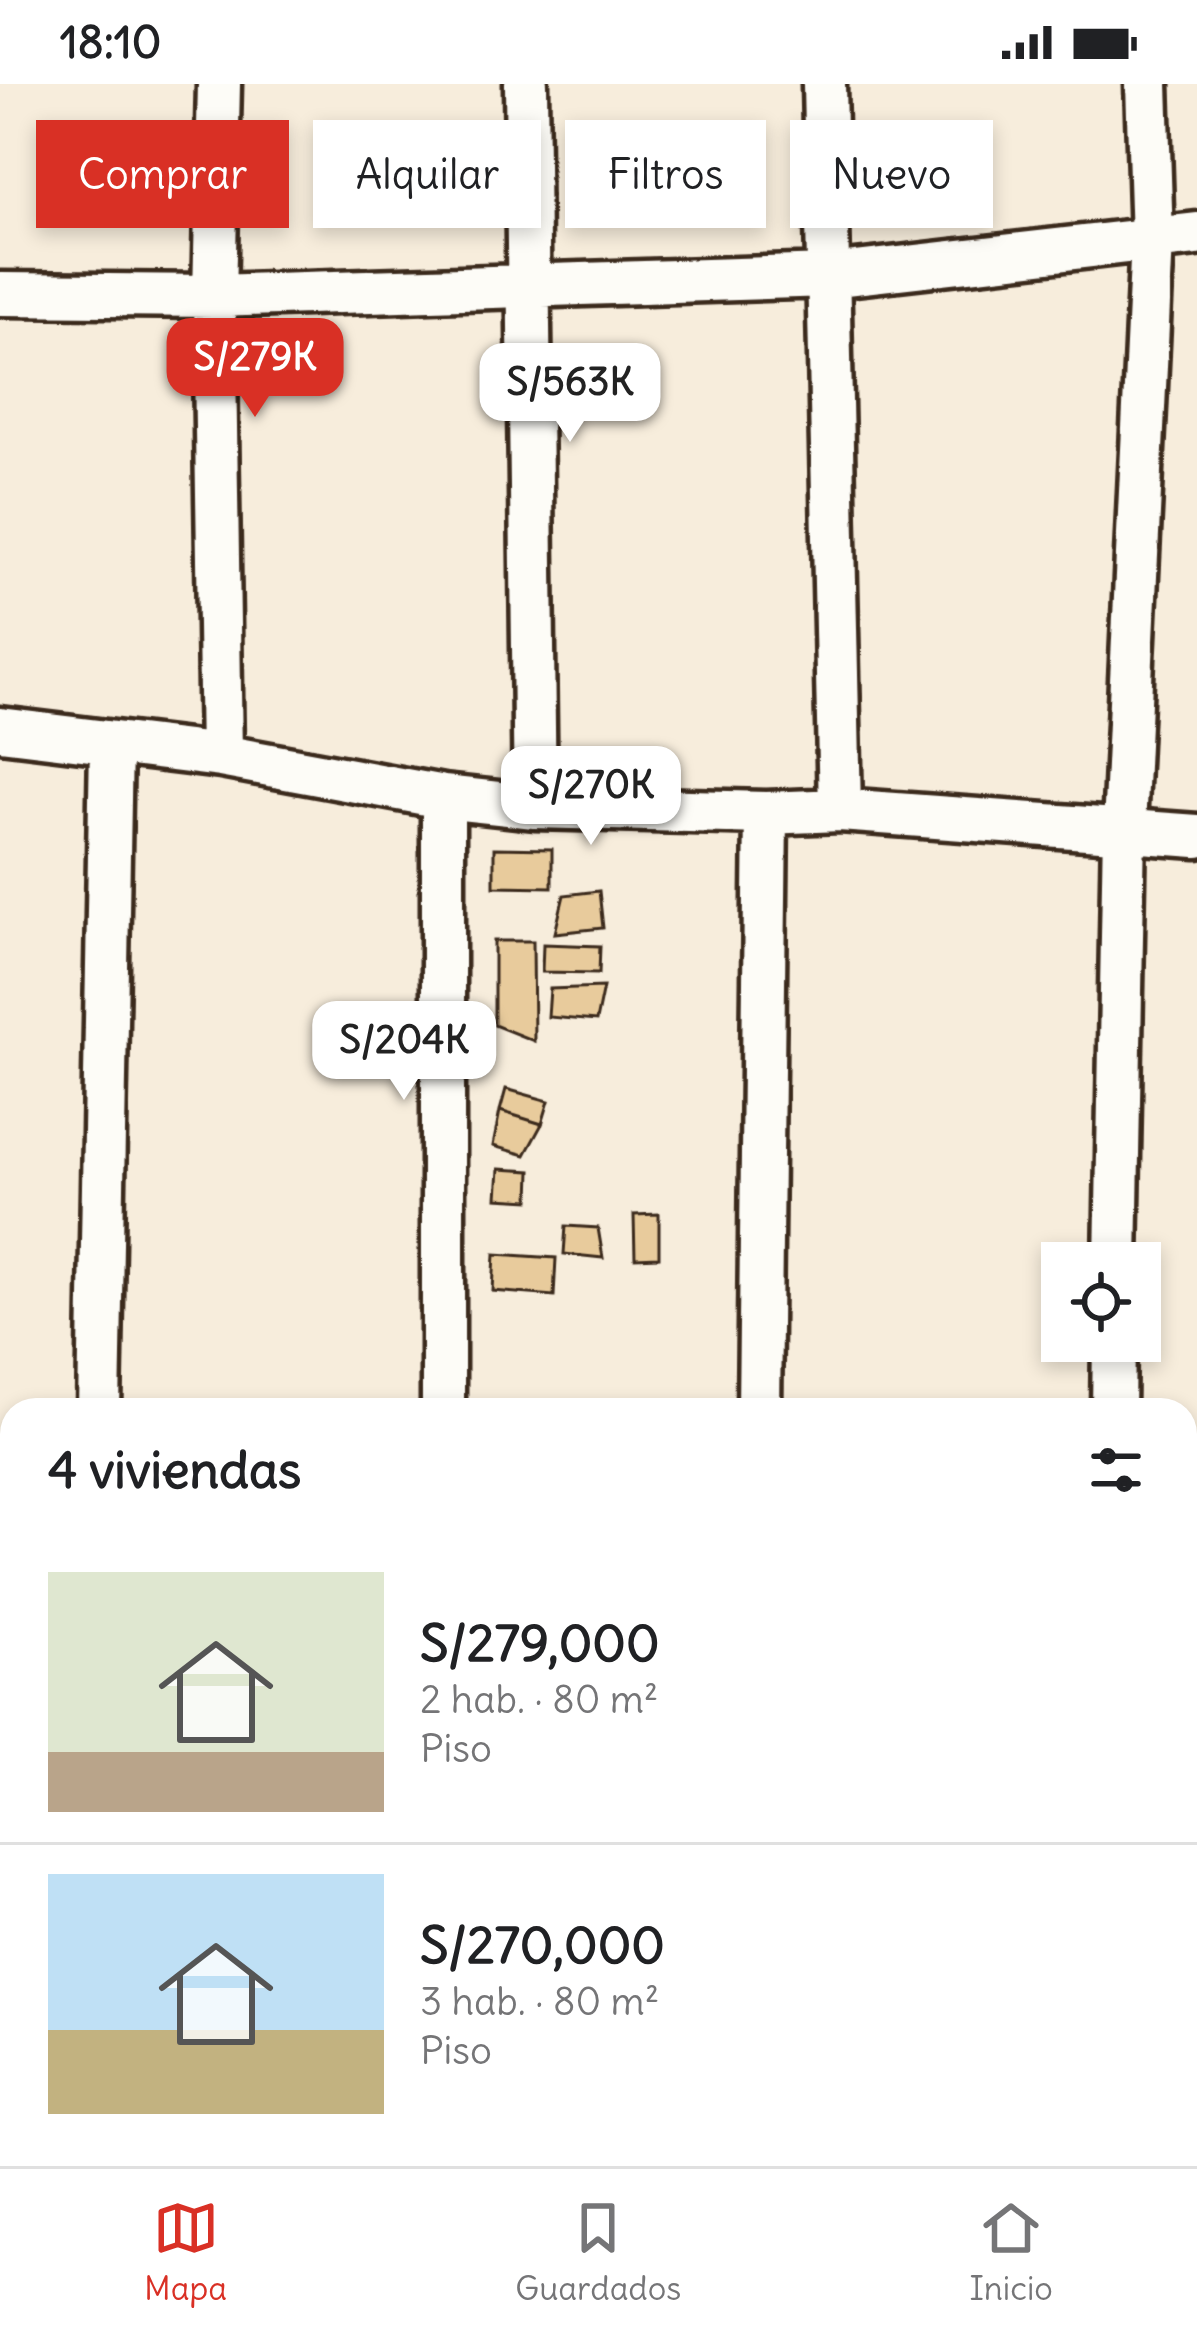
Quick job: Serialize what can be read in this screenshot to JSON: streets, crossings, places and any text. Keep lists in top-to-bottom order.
{
  "page": {
    "status": "18:10",
    "chip": [
      "Comprar",
      "Alquilar",
      "Filtros",
      "Nuevo"
    ],
    "price": [
      "S/279K",
      "S/563K",
      "S/270K",
      "S/204K"
    ],
    "heading": "4 viviendas",
    "list": [
      {
        "name": "S/279,000",
        "note": "2 hab. · 80 m² · Piso"
      },
      {
        "name": "S/270,000",
        "note": "3 hab. · 80 m² · Piso"
      }
    ],
    "tabs": ["Mapa", "Guardados", "Inicio"]
  }
}
